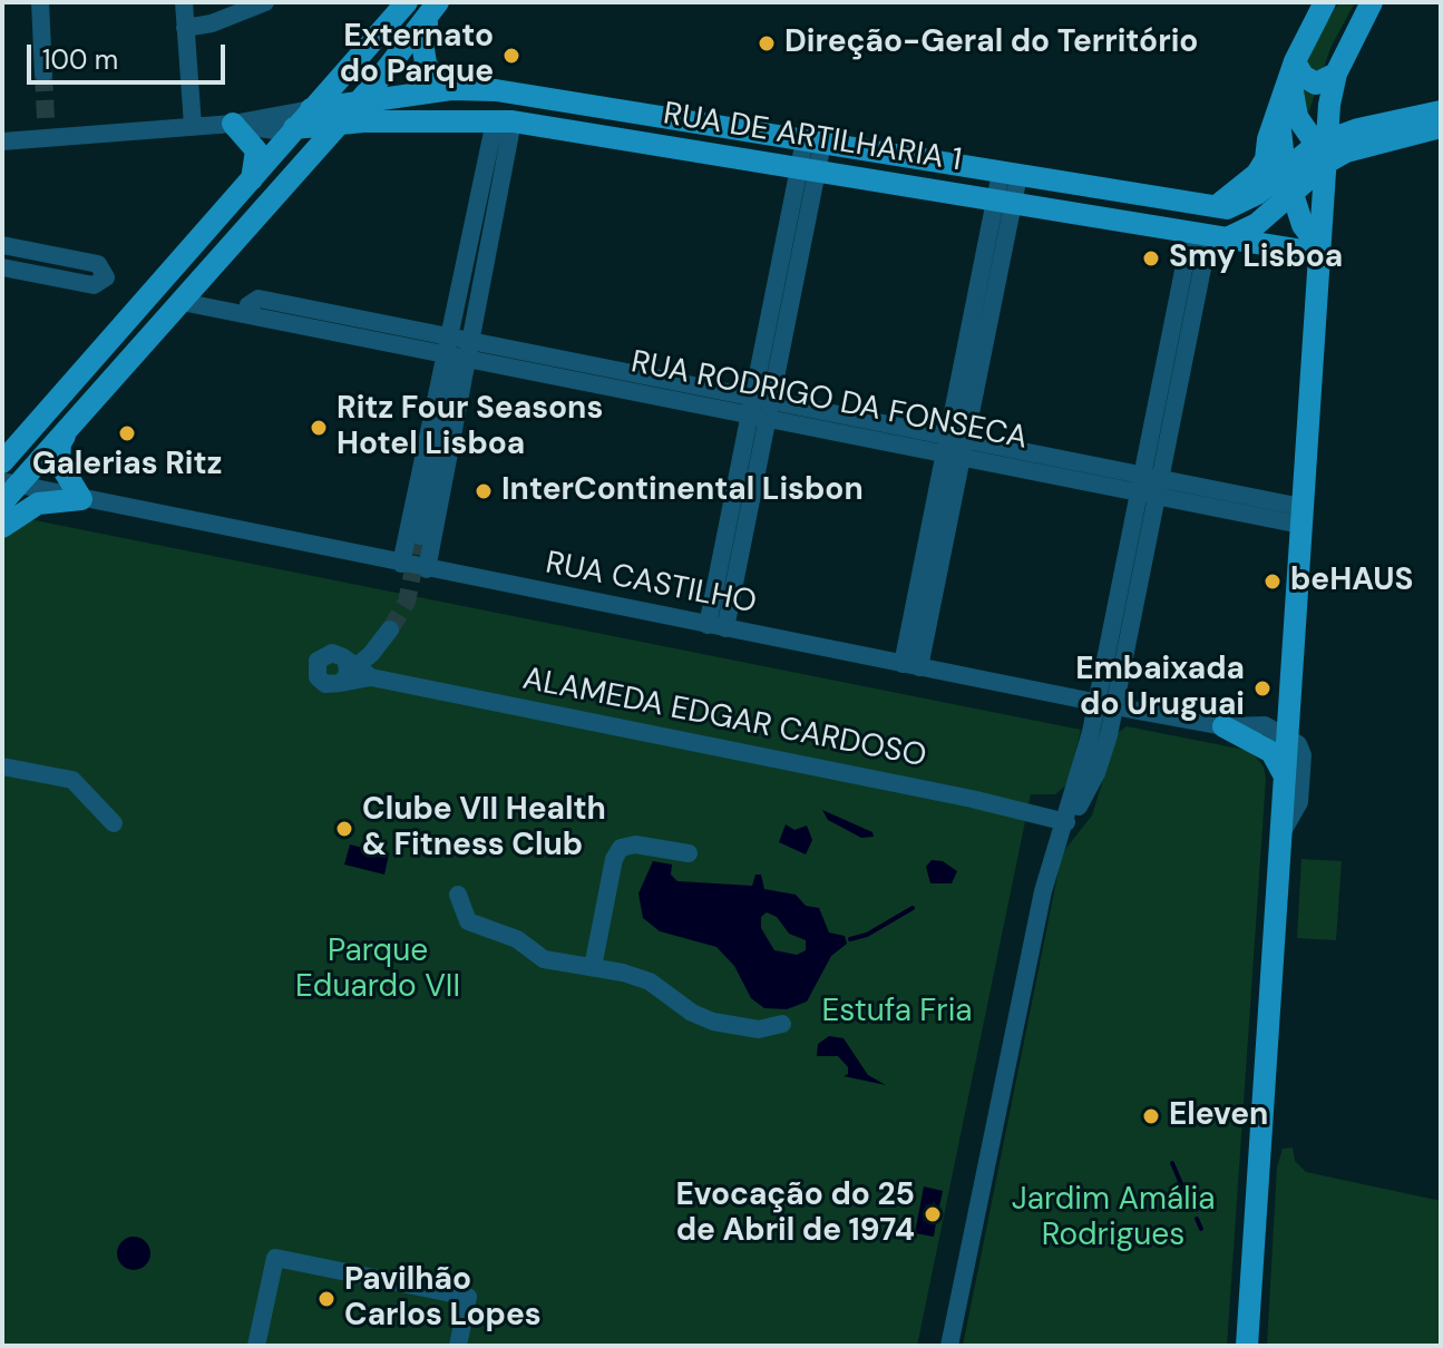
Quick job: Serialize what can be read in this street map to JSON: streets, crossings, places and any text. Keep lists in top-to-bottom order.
{
  "streets": {
    "main road": ["RUA DE ARTILHARIA 1"],
    "street": ["RUA RODRIGO DA FONSECA", "RUA CASTILHO", "ALAMEDA EDGAR CARDOSO"]
  },
  "parks": ["Parque Eduardo VII", "Estufa Fria", "Jardim Amália Rodrigues"],
  "places": [
    "Direção-Geral do Território",
    "Externato do Parque",
    "Smy Lisboa",
    "Ritz Four Seasons Hotel Lisboa",
    "Galerias Ritz",
    "InterContinental Lisbon",
    "beHAUS",
    "Embaixada do Uruguai",
    "Clube VII Health & Fitness Club",
    "Eleven",
    "Evocação do 25 de Abril de 1974",
    "Pavilhão Carlos Lopes"
  ],
  "scale_bar": "100 m"
}
